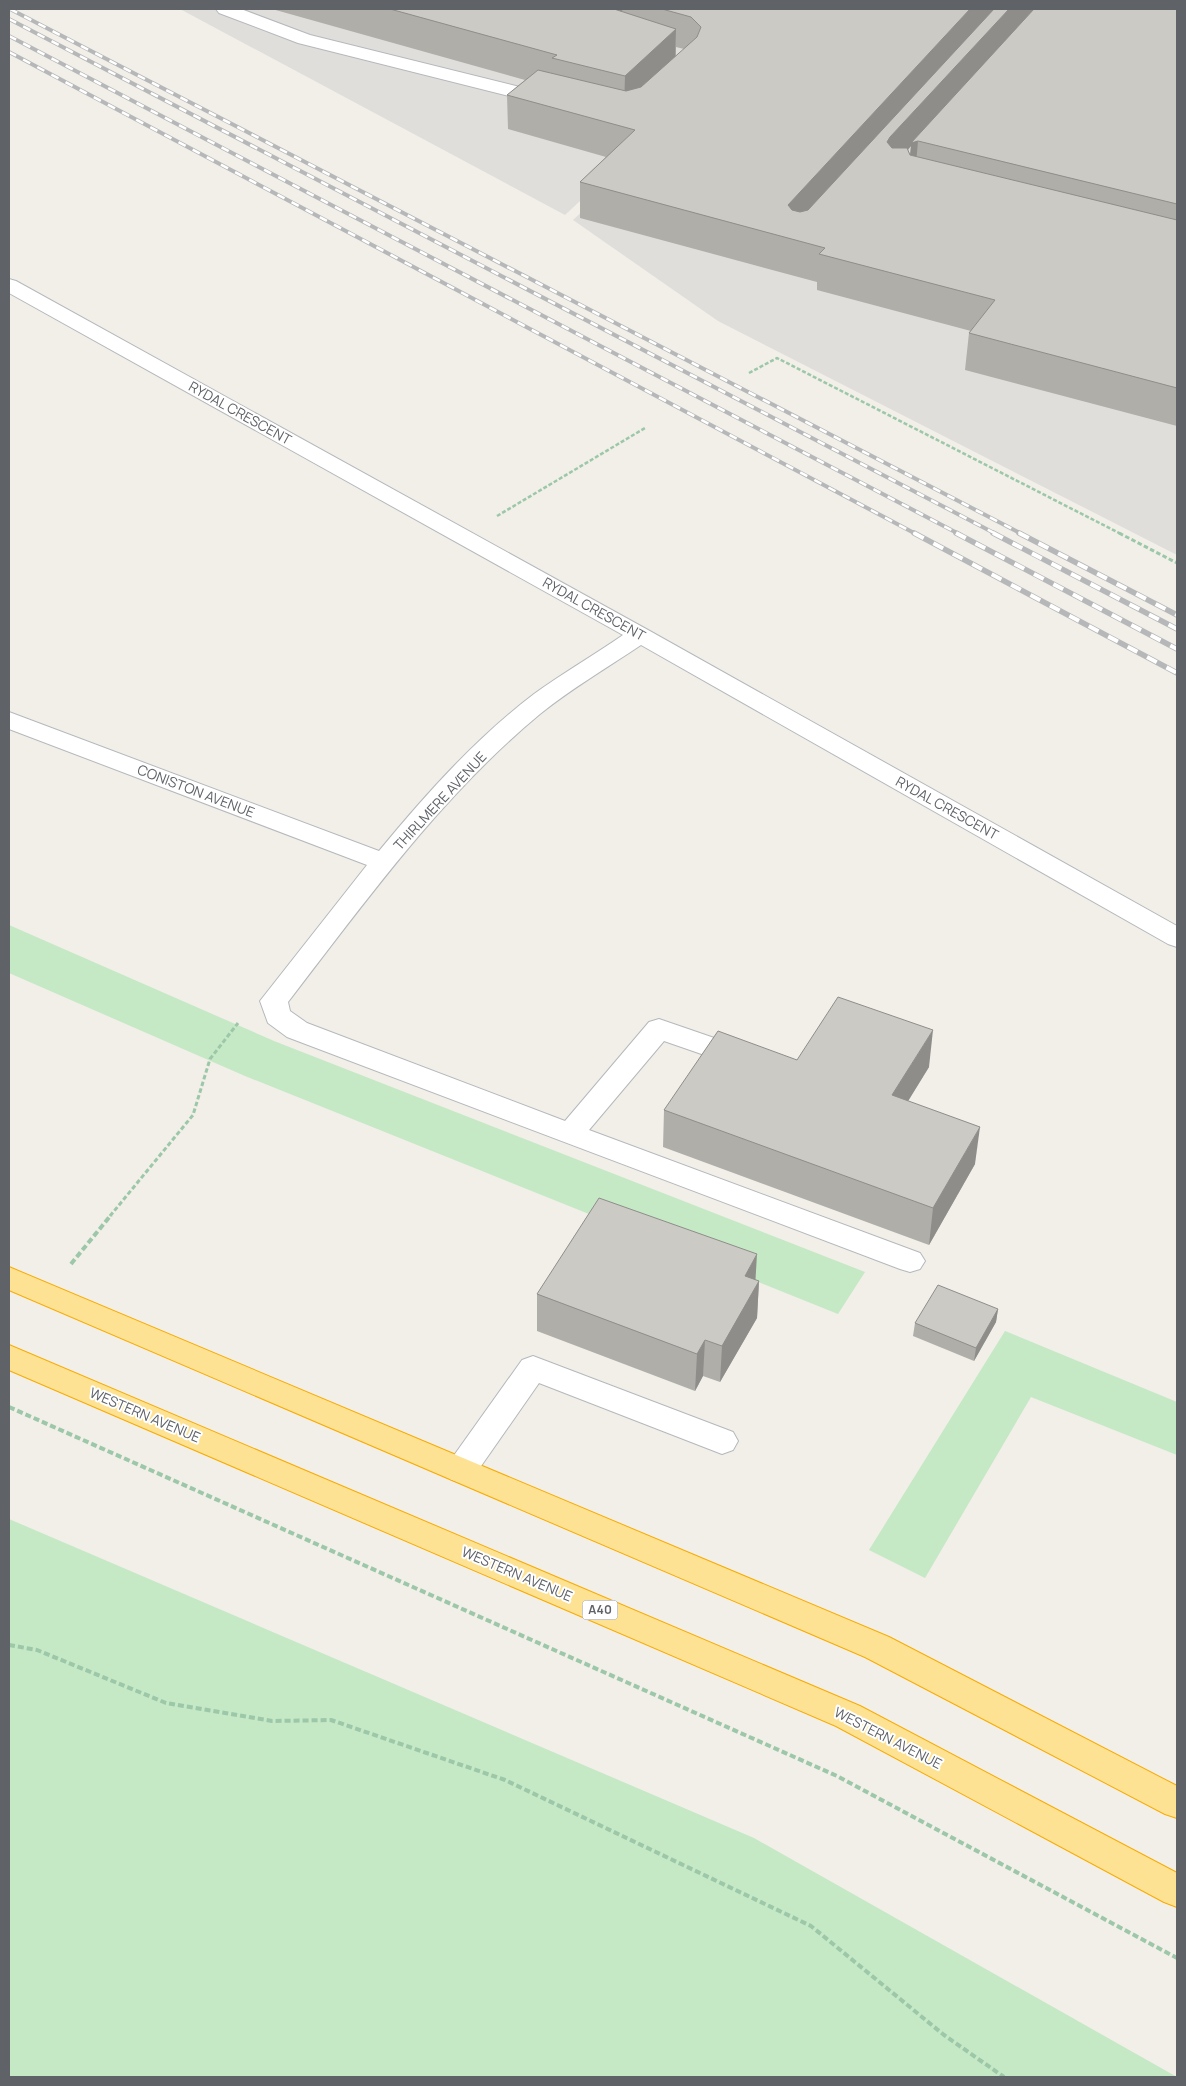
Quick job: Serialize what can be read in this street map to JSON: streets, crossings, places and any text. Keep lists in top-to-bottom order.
{
  "streets": {
    "highway": ["WESTERN AVENUE", "A40"],
    "street": ["RYDAL CRESCENT", "CONISTON AVENUE", "THIRLMERE AVENUE"]
  },
  "crossings": [
    ["RYDAL CRESCENT", "THIRLMERE AVENUE"],
    ["CONISTON AVENUE", "THIRLMERE AVENUE"]
  ]
}
